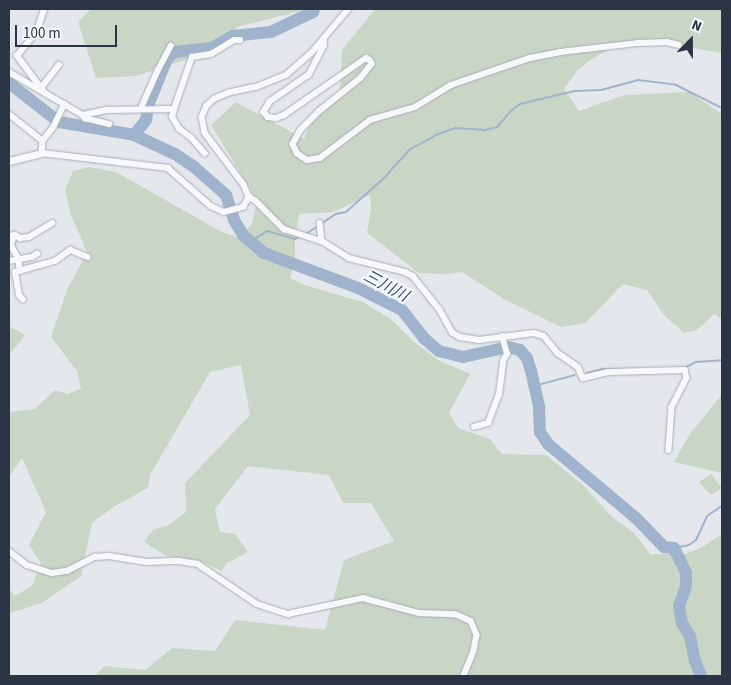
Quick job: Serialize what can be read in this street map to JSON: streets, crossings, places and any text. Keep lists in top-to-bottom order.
{
  "water": ["三川川"],
  "scale_bar": "100 m",
  "north": "top"
}
